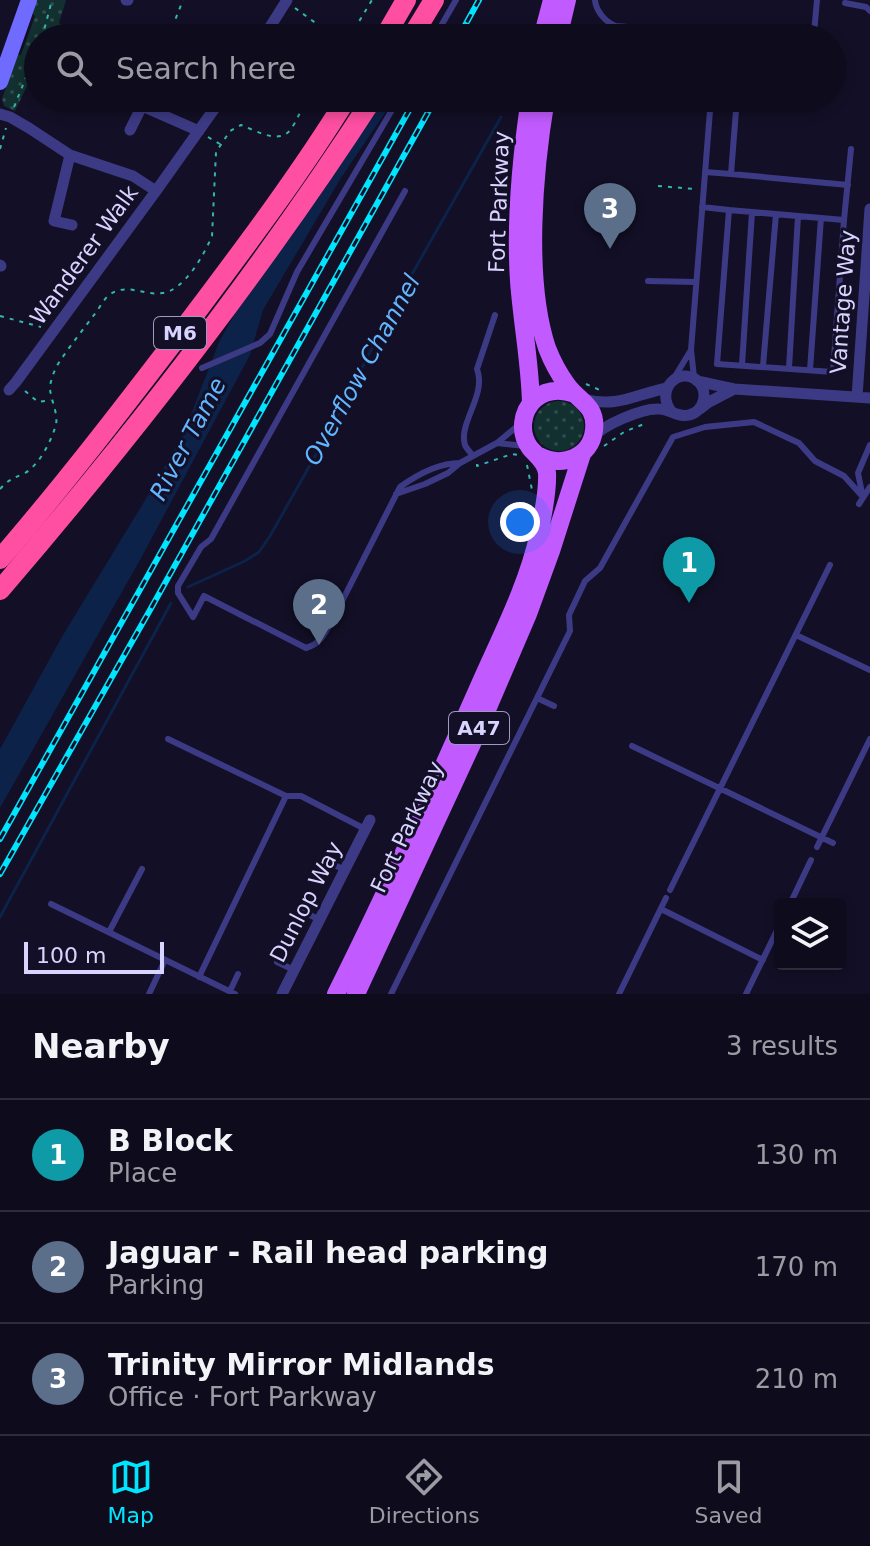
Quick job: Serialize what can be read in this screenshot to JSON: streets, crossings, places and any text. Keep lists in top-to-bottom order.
{
  "streets": {
    "highway": ["M6"],
    "main road": ["Fort Parkway", "A47"],
    "street": ["Wanderer Walk", "Vantage Way", "Dunlop Way"]
  },
  "water": ["Overflow Channel", "River Tame"],
  "scale_bar": "100 m",
  "page": {
    "search": "Search here",
    "pins": ["3", "1", "2"],
    "scale": "100 m",
    "heading": ["Nearby", "3 results"],
    "list": [
      {
        "mark": "1",
        "name": "B Block",
        "note": "Place",
        "value": "130 m"
      },
      {
        "mark": "2",
        "name": "Jaguar - Rail head parking",
        "note": "Parking",
        "value": "170 m"
      },
      {
        "mark": "3",
        "name": "Trinity Mirror Midlands",
        "note": "Office · Fort Parkway",
        "value": "210 m"
      }
    ],
    "nav": ["Map", "Directions", "Saved"]
  }
}
